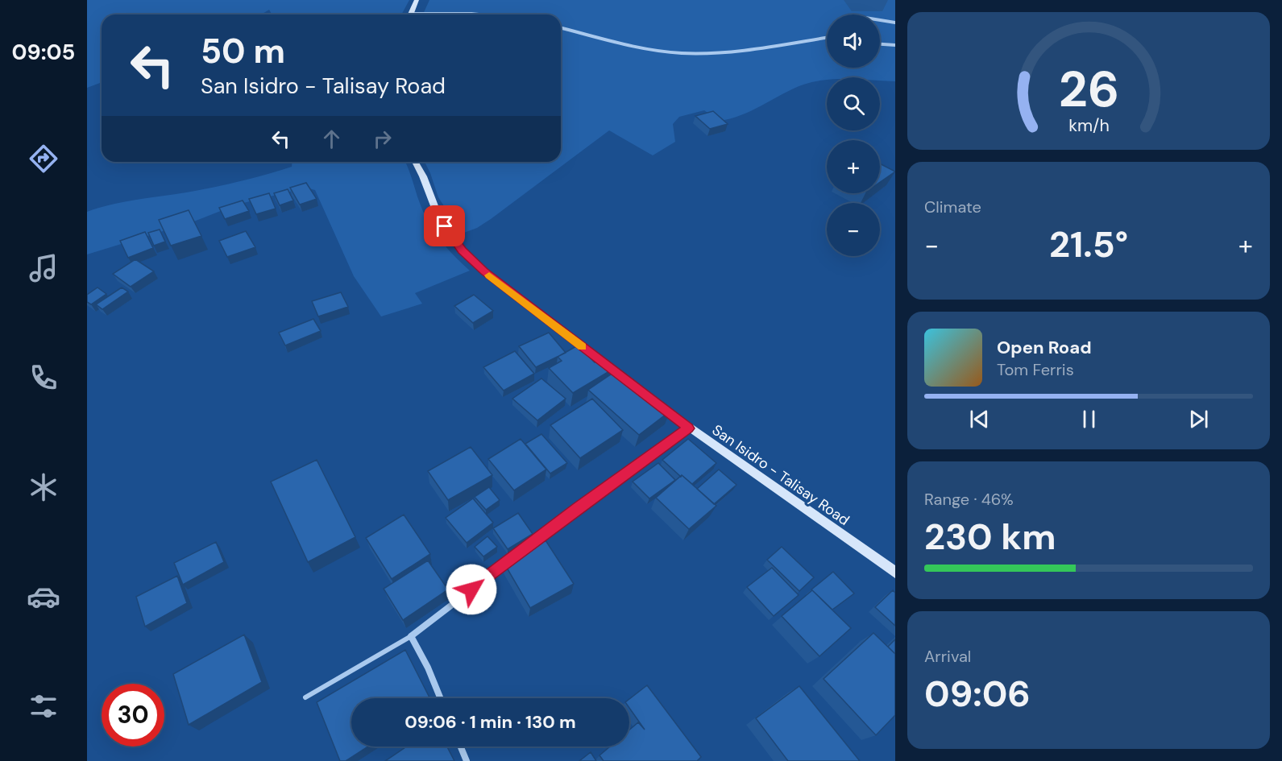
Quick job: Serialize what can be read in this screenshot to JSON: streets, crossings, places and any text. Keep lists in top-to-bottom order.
{
  "streets": {
    "street": ["San Isidro - Talisay Road"]
  },
  "page": {
    "tabs": "09:05",
    "map_buttons": ["+", "−"],
    "turn": ["50 m", "San Isidro - Talisay Road"],
    "tile": [
      "Climate",
      ["Range · 46%", "230 km"],
      ["Arrival", "09:06"]
    ],
    "heat": ["−", "21.5°", "+"],
    "song": ["Open Road", "Tom Ferris"],
    "limit": "30",
    "trip": "09:06 · 1 min · 130 m",
    "gauge": ["26", "km/h"]
  }
}
